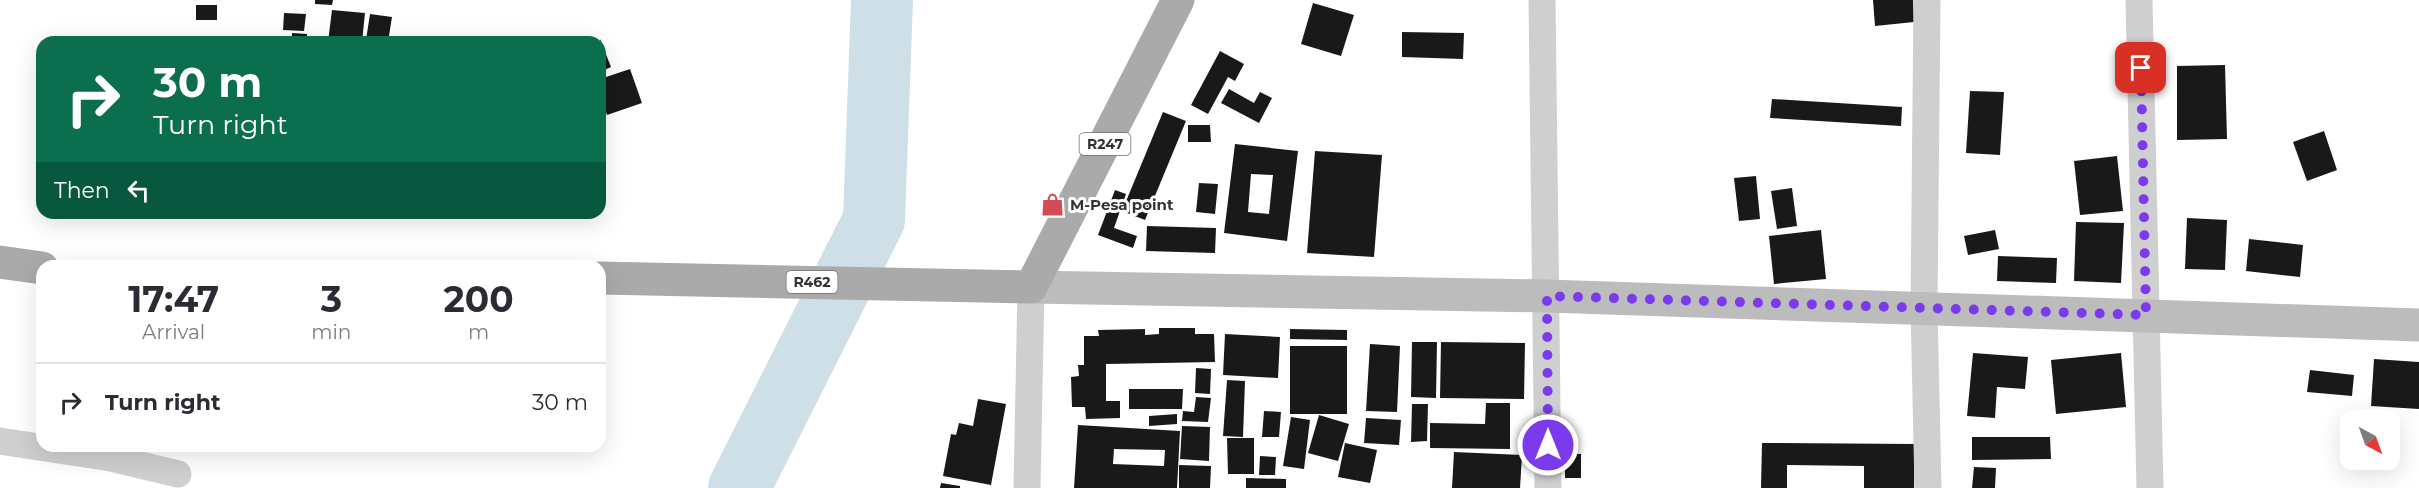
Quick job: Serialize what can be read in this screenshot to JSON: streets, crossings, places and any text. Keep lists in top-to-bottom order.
{
  "streets": {
    "main road": ["R247", "R462"]
  },
  "crossings": [
    ["R247", "R462"]
  ],
  "places": {
    "shop": ["M-Pesa point"]
  },
  "north": "bottom right",
  "page": {
    "turn": ["30 m", "Turn right"],
    "then": "Then",
    "eta": [
      "17:47",
      "Arrival",
      "3",
      "min",
      "200",
      "m"
    ],
    "list": [
      {
        "name": "Turn right",
        "value": "30 m"
      }
    ]
  }
}
